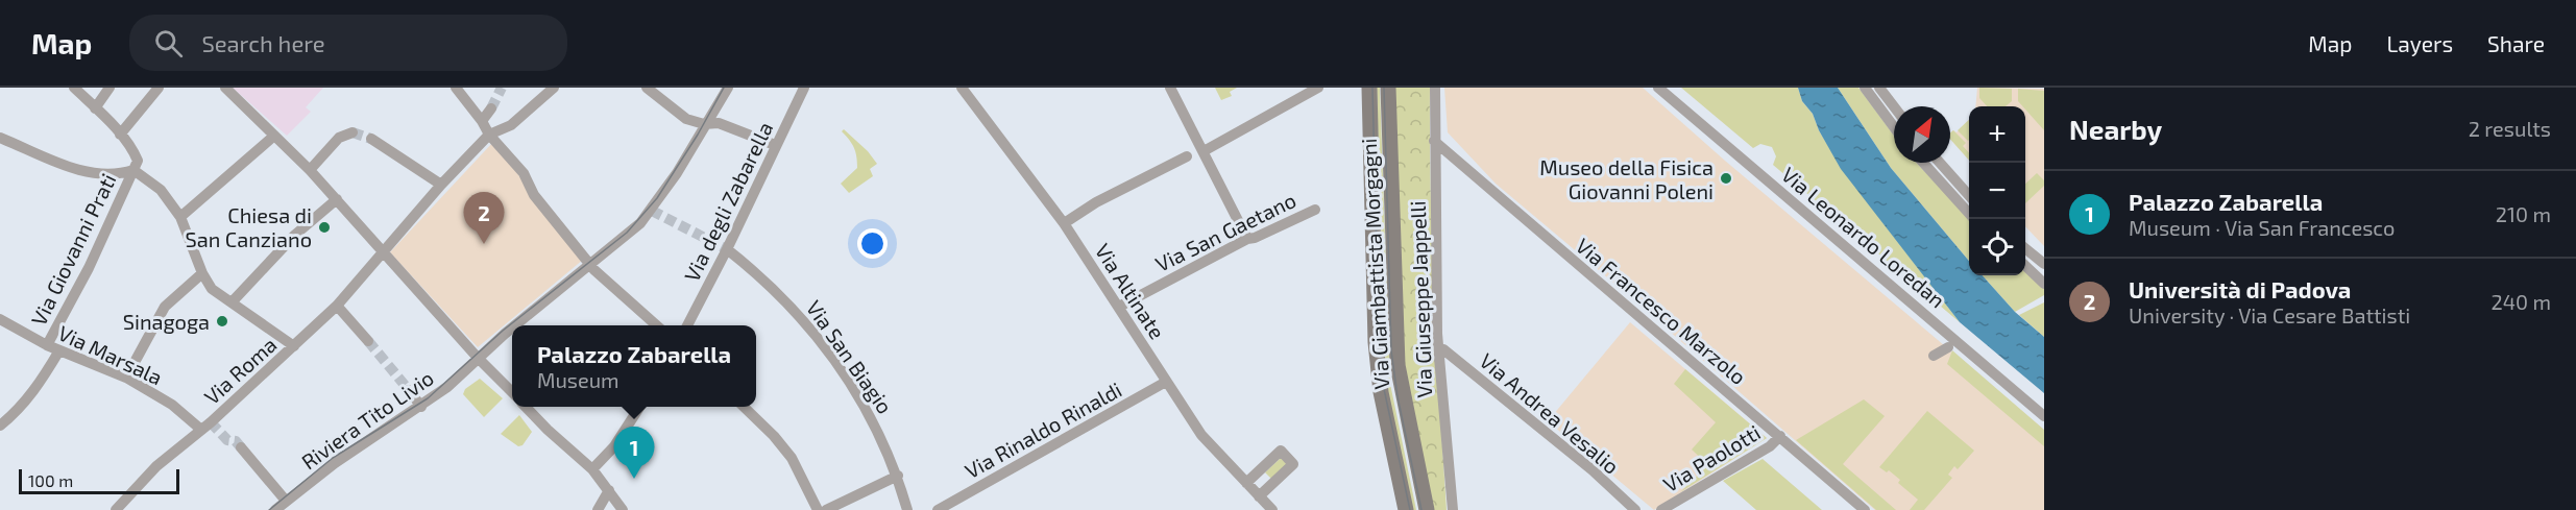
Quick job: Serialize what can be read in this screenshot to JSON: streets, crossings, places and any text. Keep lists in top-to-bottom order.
{
  "streets": {
    "street": [
      "Via degli Zabarella",
      "Via San Gaetano",
      "Via Leonardo Loredan",
      "Via Giovanni Prati",
      "Via Giambattista Morgagni",
      "Via Altinate",
      "Via Giuseppe Jappelli",
      "Via Francesco Marzolo",
      "Via Marsala",
      "Via San Biagio",
      "Via Roma",
      "Via Andrea Vesalio",
      "Riviera Tito Livio",
      "Via Rinaldo Rinaldi",
      "Via Paolotti"
    ]
  },
  "crossings": [
    ["Via degli Zabarella", "Via San Biagio"],
    ["Via San Gaetano", "Via Altinate"],
    ["Via Giovanni Prati", "Via Marsala"],
    ["Via Altinate", "Via Rinaldo Rinaldi"],
    ["Via Giuseppe Jappelli", "Via Francesco Marzolo"],
    ["Via Giuseppe Jappelli", "Via Andrea Vesalio"],
    ["Via Francesco Marzolo", "Via Paolotti"],
    ["Via Marsala", "Via Roma"]
  ],
  "places": ["Museo della Fisica Giovanni Poleni", "Chiesa di San Canziano", "Sinagoga"],
  "scale_bar": "100 m",
  "north": "top right",
  "page": {
    "header": "Map",
    "search": "Search here",
    "nav": ["Map", "Layers", "Share"],
    "heading": ["Nearby", "2 results"],
    "map_buttons": ["+", "−"],
    "list": [
      {
        "mark": "1",
        "name": "Palazzo Zabarella",
        "note": "Museum · Via San Francesco",
        "value": "210 m"
      },
      {
        "mark": "2",
        "name": "Università di Padova",
        "note": "University · Via Cesare Battisti",
        "value": "240 m"
      }
    ],
    "pins": ["2", "1"],
    "popup": ["Palazzo Zabarella", "Museum"],
    "scale": "100 m"
  }
}
